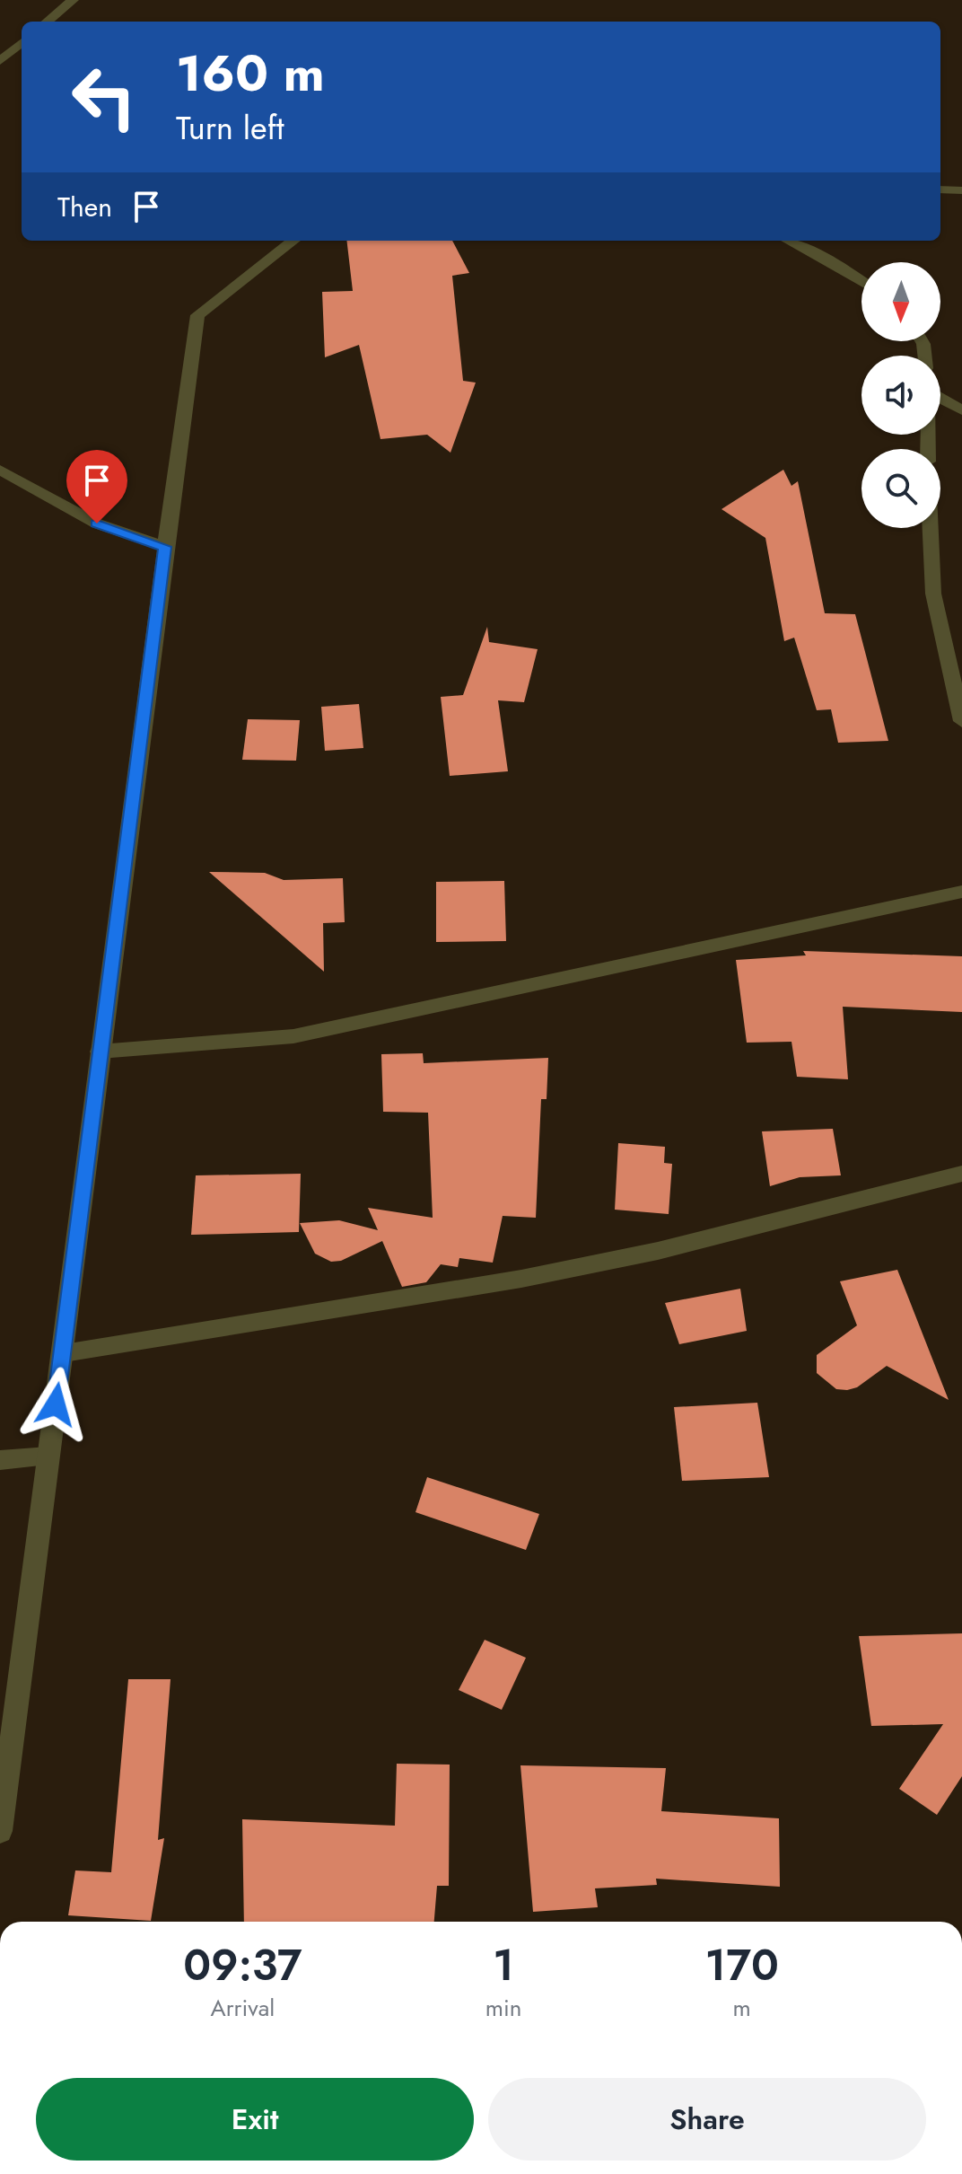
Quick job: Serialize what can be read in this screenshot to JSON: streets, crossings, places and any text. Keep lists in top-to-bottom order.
{
  "north": "bottom",
  "page": {
    "turn": ["160 m", "Turn left"],
    "then": "Then",
    "eta": [
      "09:37",
      "Arrival",
      "1",
      "min",
      "170",
      "m"
    ],
    "buttons": ["Exit", "Share"]
  }
}
